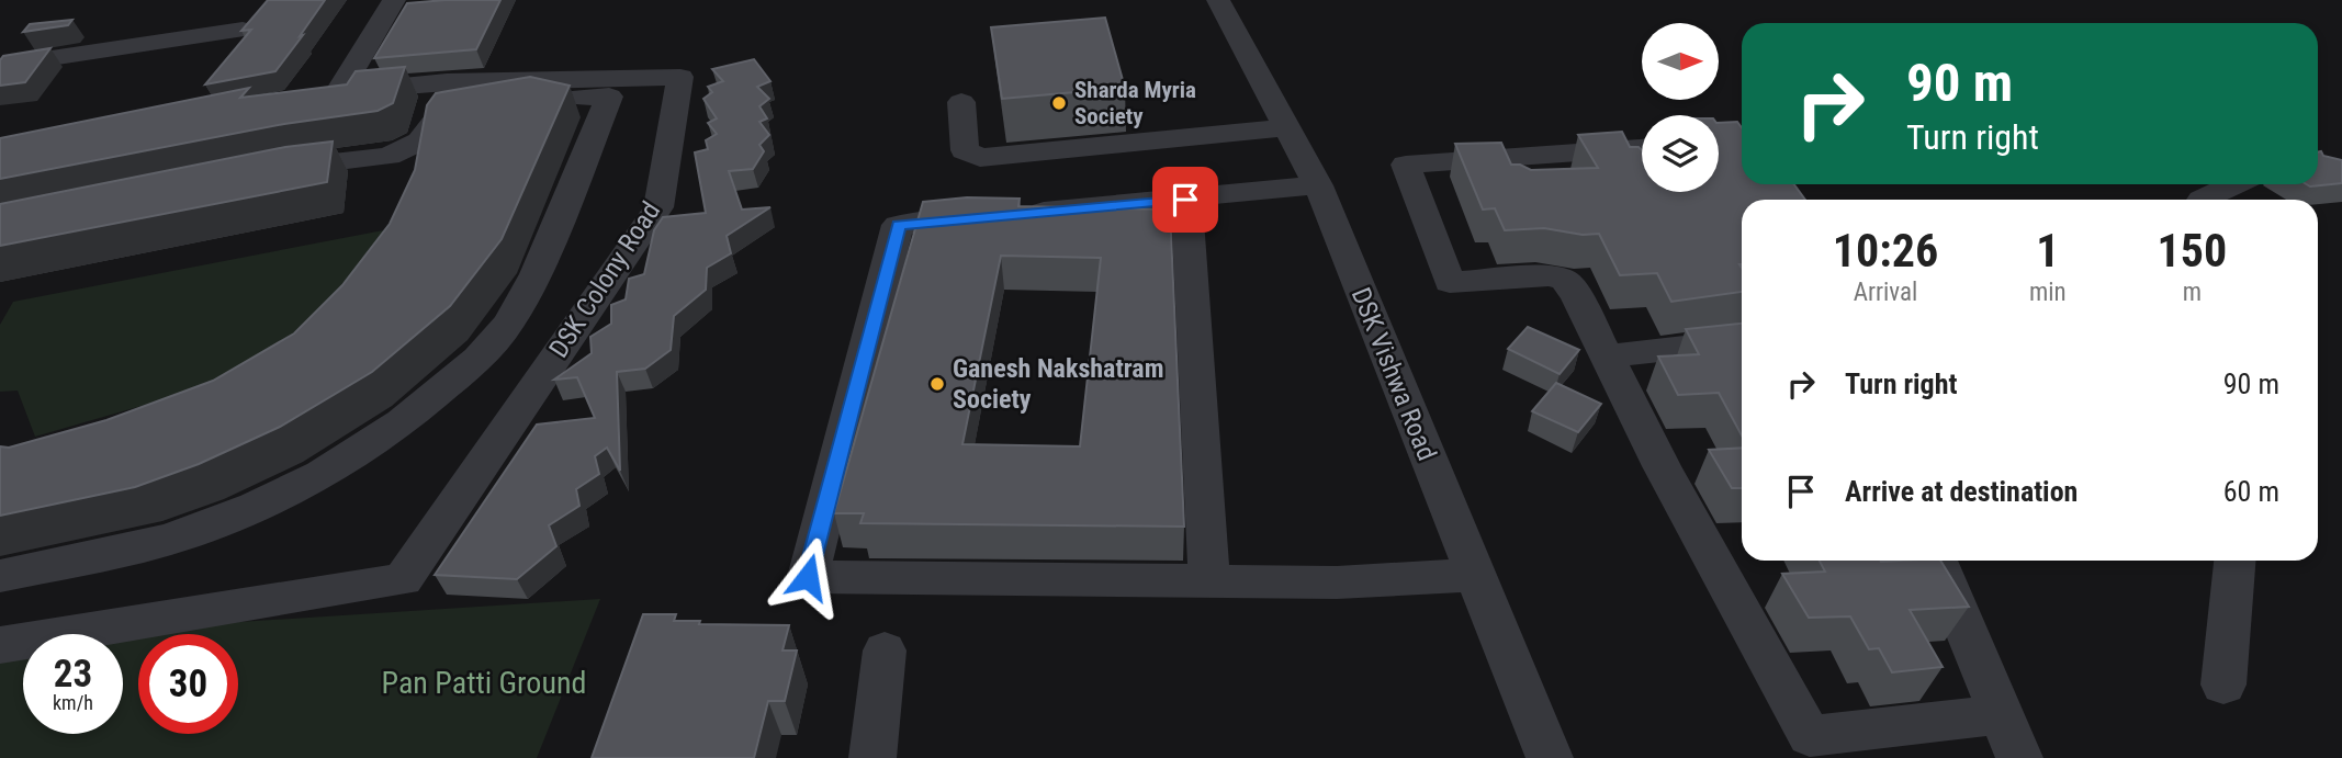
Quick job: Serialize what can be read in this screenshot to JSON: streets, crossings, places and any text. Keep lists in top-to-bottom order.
{
  "streets": {
    "street": ["DSK Colony Road", "DSK Vishwa Road"]
  },
  "parks": ["Pan Patti Ground"],
  "places": ["Sharda Myria Society", "Ganesh Nakshatram Society"],
  "north": "right",
  "page": {
    "turn": ["90 m", "Turn right"],
    "eta": [
      "10:26",
      "Arrival",
      "1",
      "min",
      "150",
      "m"
    ],
    "list": [
      {
        "name": "Turn right",
        "value": "90 m"
      },
      {
        "name": "Arrive at destination",
        "value": "60 m"
      }
    ],
    "speed": "23 km/h",
    "limit": "30"
  }
}
